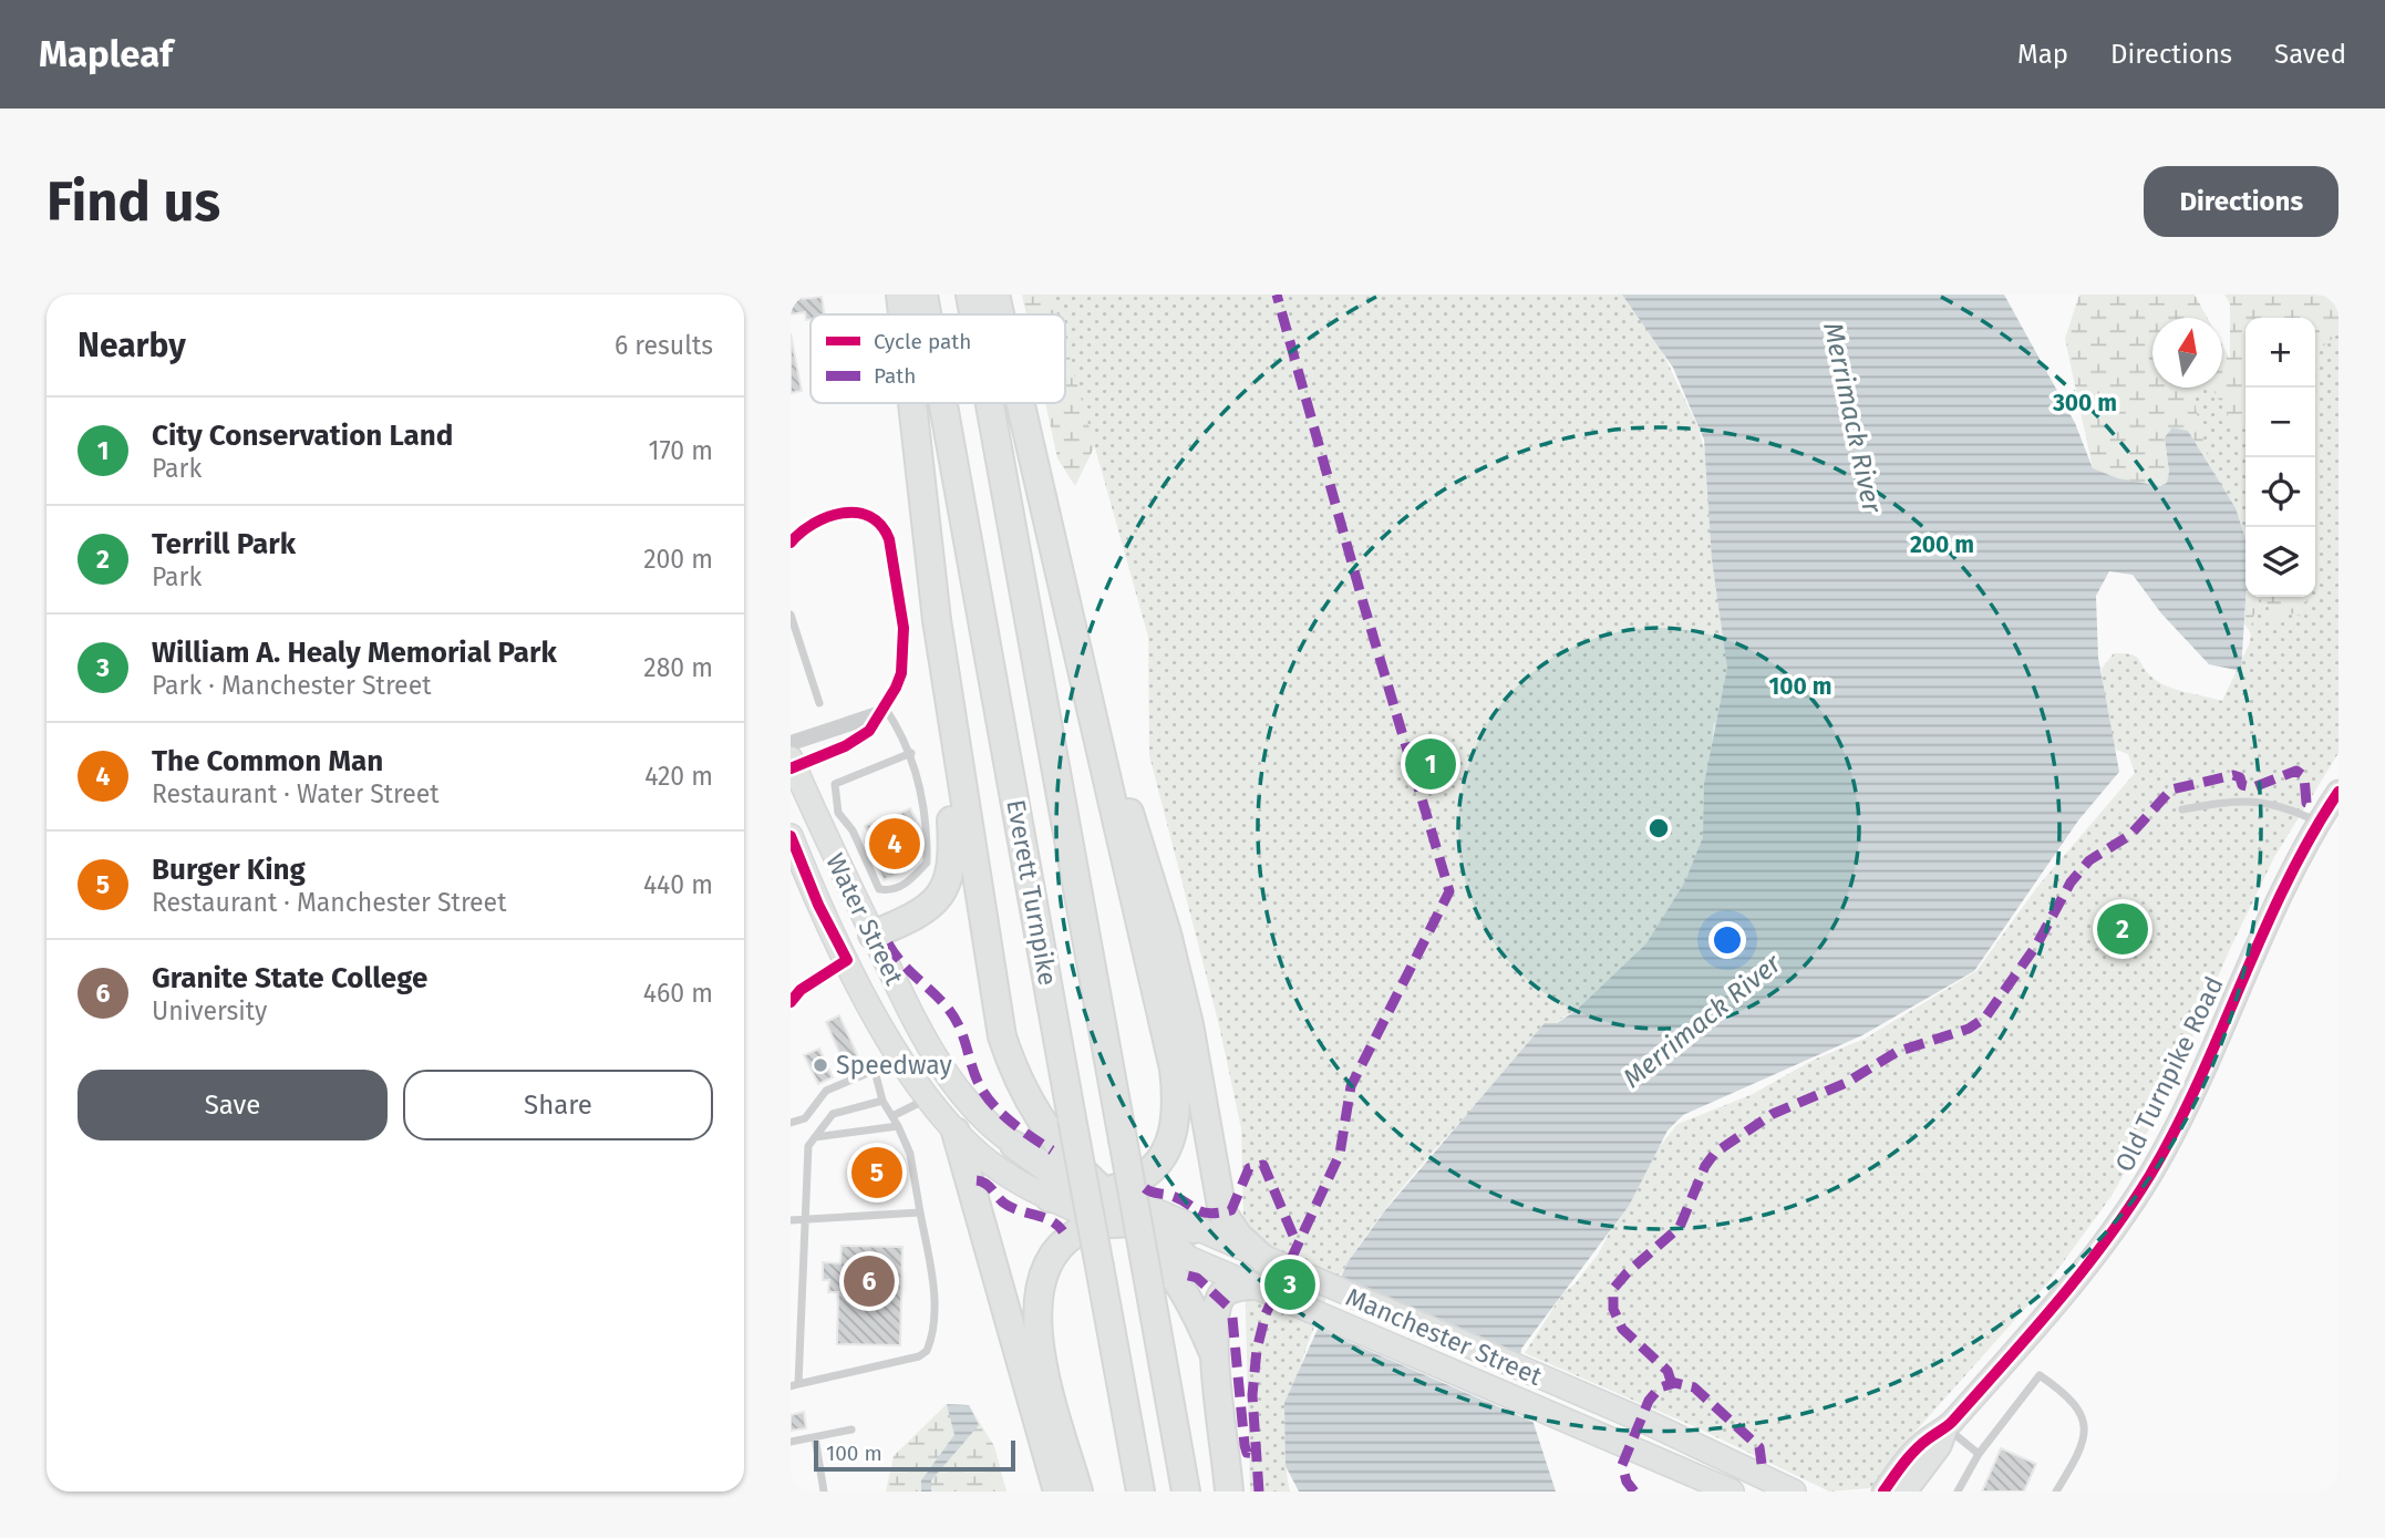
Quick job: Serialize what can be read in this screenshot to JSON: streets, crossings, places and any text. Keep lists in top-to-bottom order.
{
  "streets": {
    "highway": ["Everett Turnpike"],
    "main road": ["Water Street", "Manchester Street"],
    "street": ["Old Turnpike Road"]
  },
  "water": ["Merrimack River"],
  "places": ["Speedway"],
  "legend": ["Cycle path", "Path"],
  "scale_bar": "100 m",
  "north": "top",
  "page": {
    "header": "Mapleaf",
    "nav": ["Map", "Directions", "Saved"],
    "buttons": [
      "Directions",
      ["Save", "Share"]
    ],
    "title": "Find us",
    "heading": ["Nearby", "6 results"],
    "map_buttons": ["+", "−"],
    "list": [
      {
        "mark": "1",
        "name": "City Conservation Land",
        "note": "Park",
        "value": "170 m"
      },
      {
        "mark": "2",
        "name": "Terrill Park",
        "note": "Park",
        "value": "200 m"
      },
      {
        "mark": "3",
        "name": "William A. Healy Memorial Park",
        "note": "Park · Manchester Street",
        "value": "280 m"
      },
      {
        "mark": "4",
        "name": "The Common Man",
        "note": "Restaurant · Water Street",
        "value": "420 m"
      },
      {
        "mark": "5",
        "name": "Burger King",
        "note": "Restaurant · Manchester Street",
        "value": "440 m"
      },
      {
        "mark": "6",
        "name": "Granite State College",
        "note": "University",
        "value": "460 m"
      }
    ],
    "pins": [
      "1",
      "4",
      "2",
      "5",
      "6",
      "3"
    ],
    "scale": "100 m"
  },
  "rings": ["300 m", "200 m", "100 m"]
}
